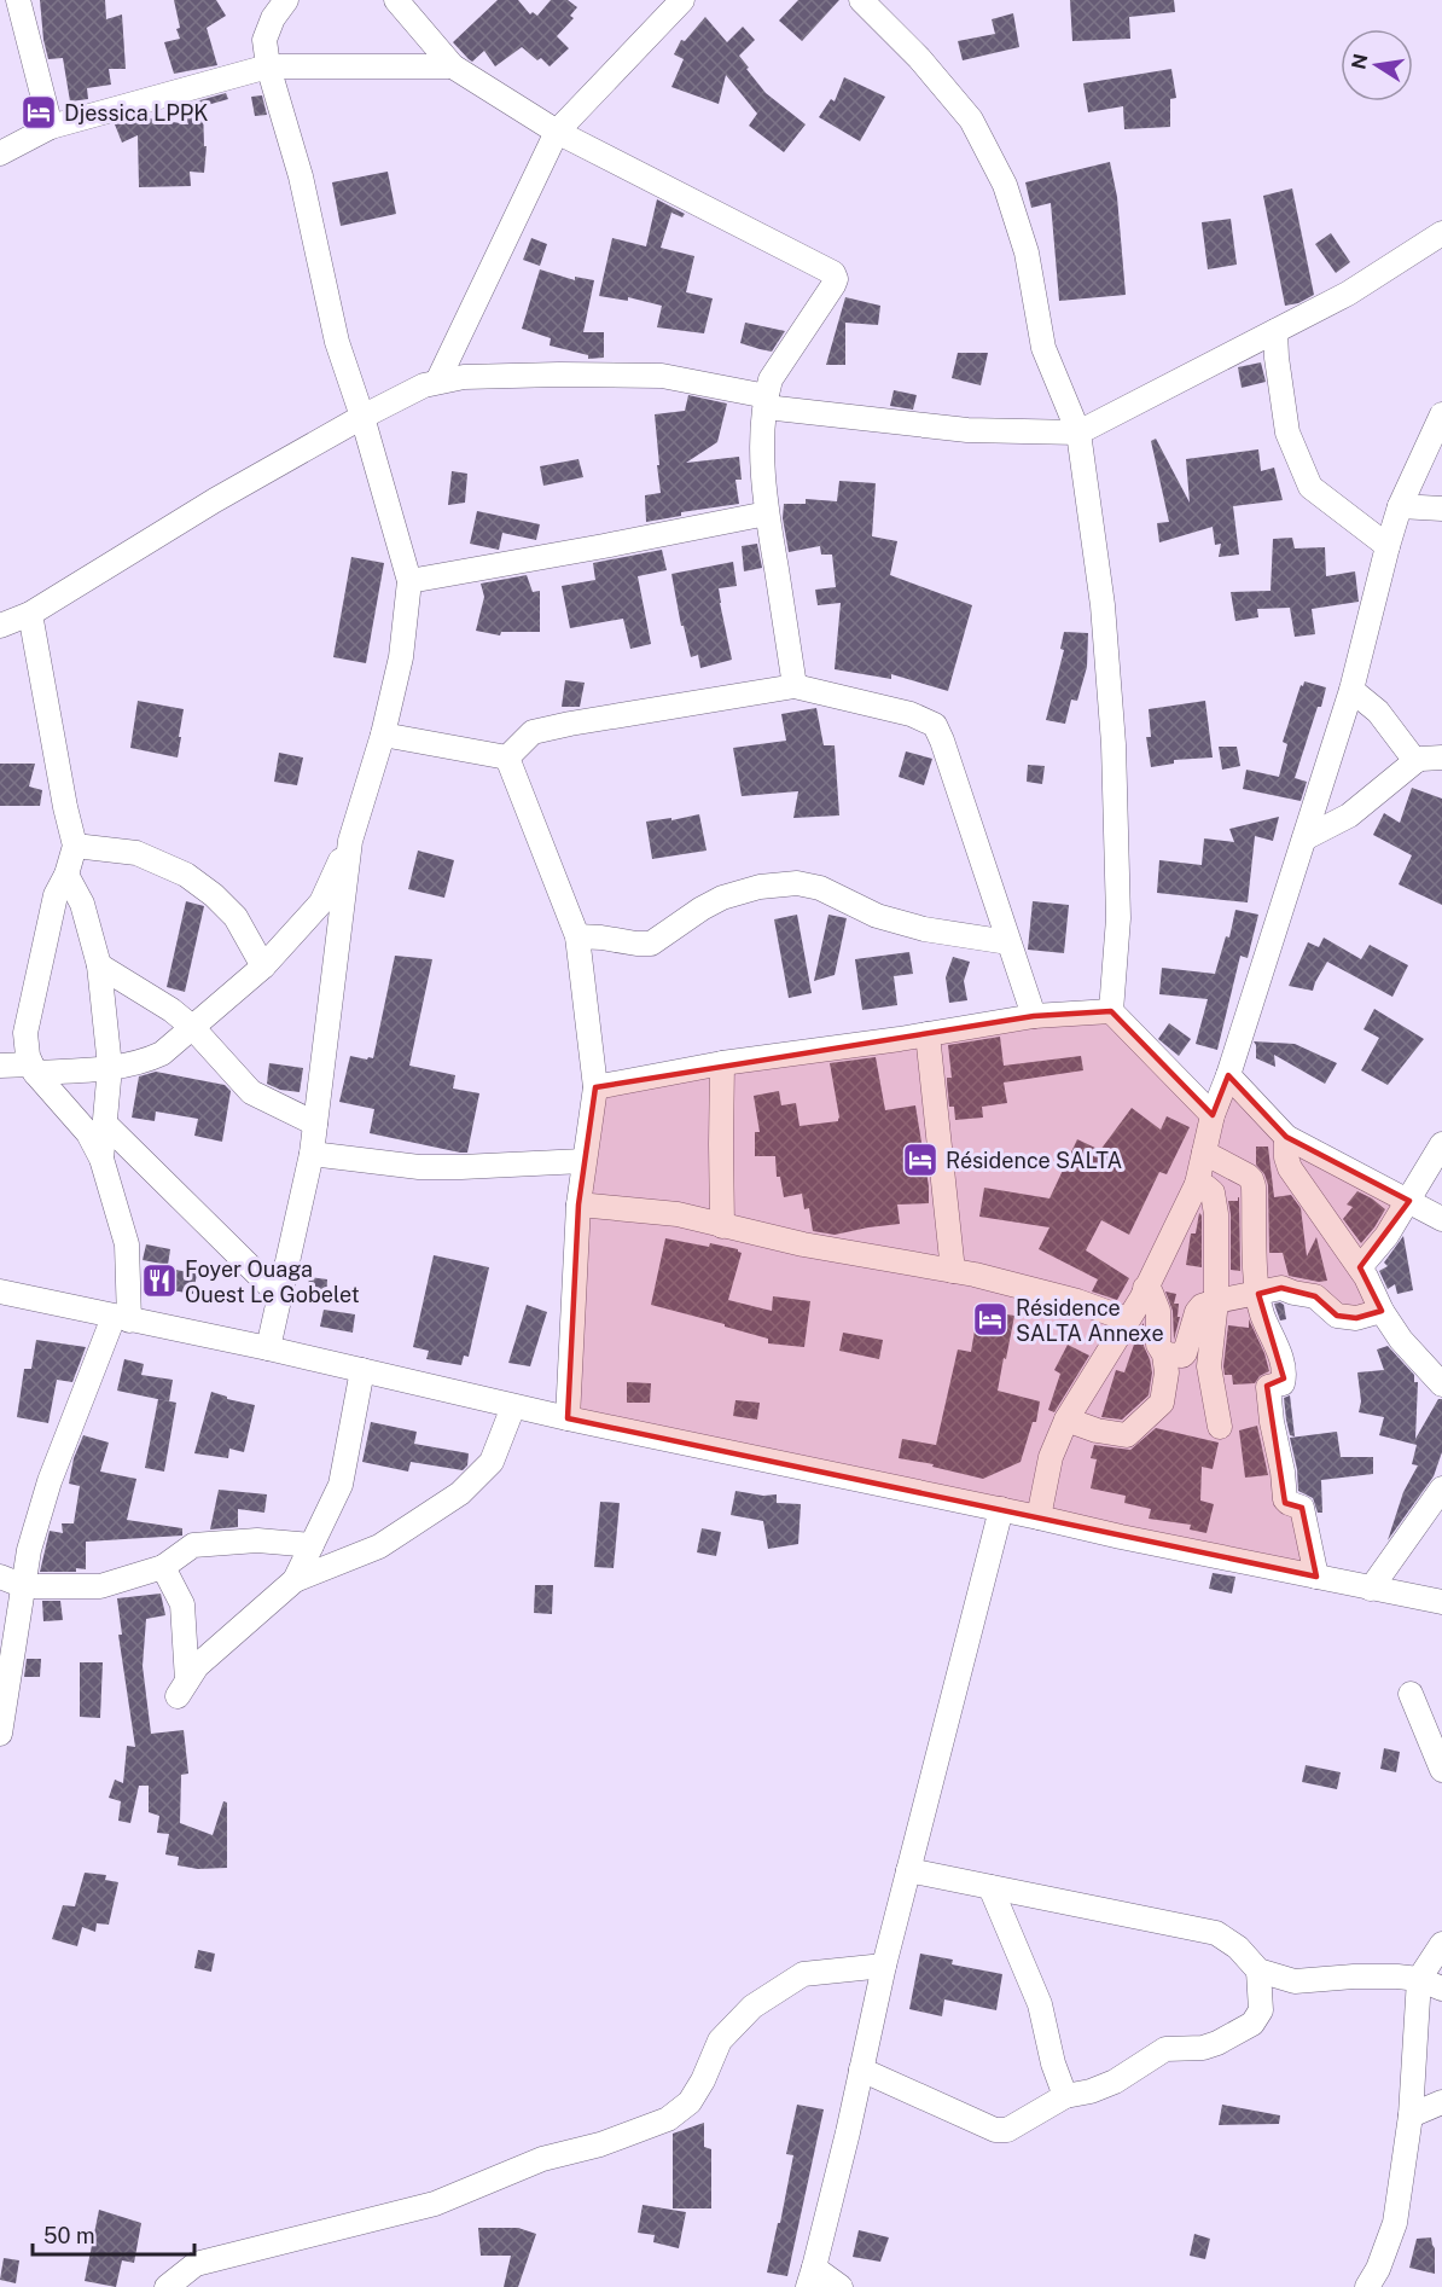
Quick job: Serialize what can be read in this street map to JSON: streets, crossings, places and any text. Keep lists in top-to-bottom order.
{
  "places": {
    "hotel": ["Djessica LPPK", "Résidence SALTA", "Résidence SALTA Annexe"],
    "restaurant": ["Foyer Ouaga Ouest Le Gobelet"]
  },
  "scale_bar": "50 m",
  "north": "left"
}
